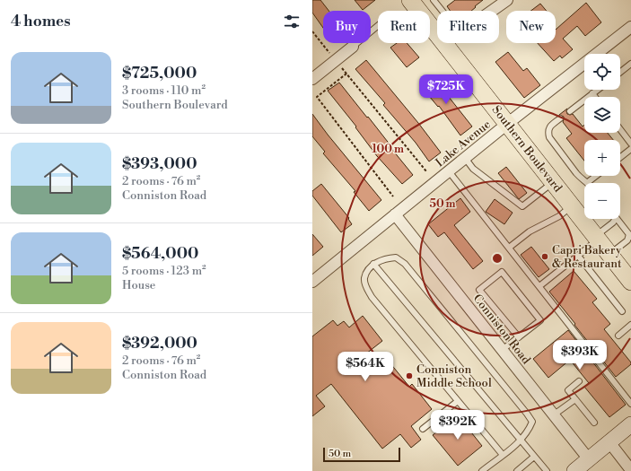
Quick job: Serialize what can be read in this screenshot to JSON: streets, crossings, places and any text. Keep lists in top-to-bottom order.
{
  "streets": {
    "main road": ["Southern Boulevard"],
    "street": ["Lake Avenue", "Conniston Road"]
  },
  "crossings": [
    ["Lake Avenue", "Southern Boulevard"],
    ["Lake Avenue", "Conniston Road"]
  ],
  "places": ["Capri Bakery & Restaurant", "Conniston Middle School"],
  "scale_bar": "50 m",
  "page": {
    "heading": "4 homes",
    "chip": [
      "Buy",
      "Rent",
      "Filters",
      "New"
    ],
    "list": [
      {
        "name": "$725,000",
        "note": "3 rooms · 110 m² · Southern Boulevard"
      },
      {
        "name": "$393,000",
        "note": "2 rooms · 76 m² · Conniston Road"
      },
      {
        "name": "$564,000",
        "note": "5 rooms · 123 m² · House"
      },
      {
        "name": "$392,000",
        "note": "2 rooms · 76 m² · Conniston Road"
      }
    ],
    "map_buttons": ["+", "−"],
    "price": [
      "$725K",
      "$393K",
      "$564K",
      "$392K"
    ],
    "scale": "50 m"
  },
  "rings": ["100 m", "50 m"]
}
